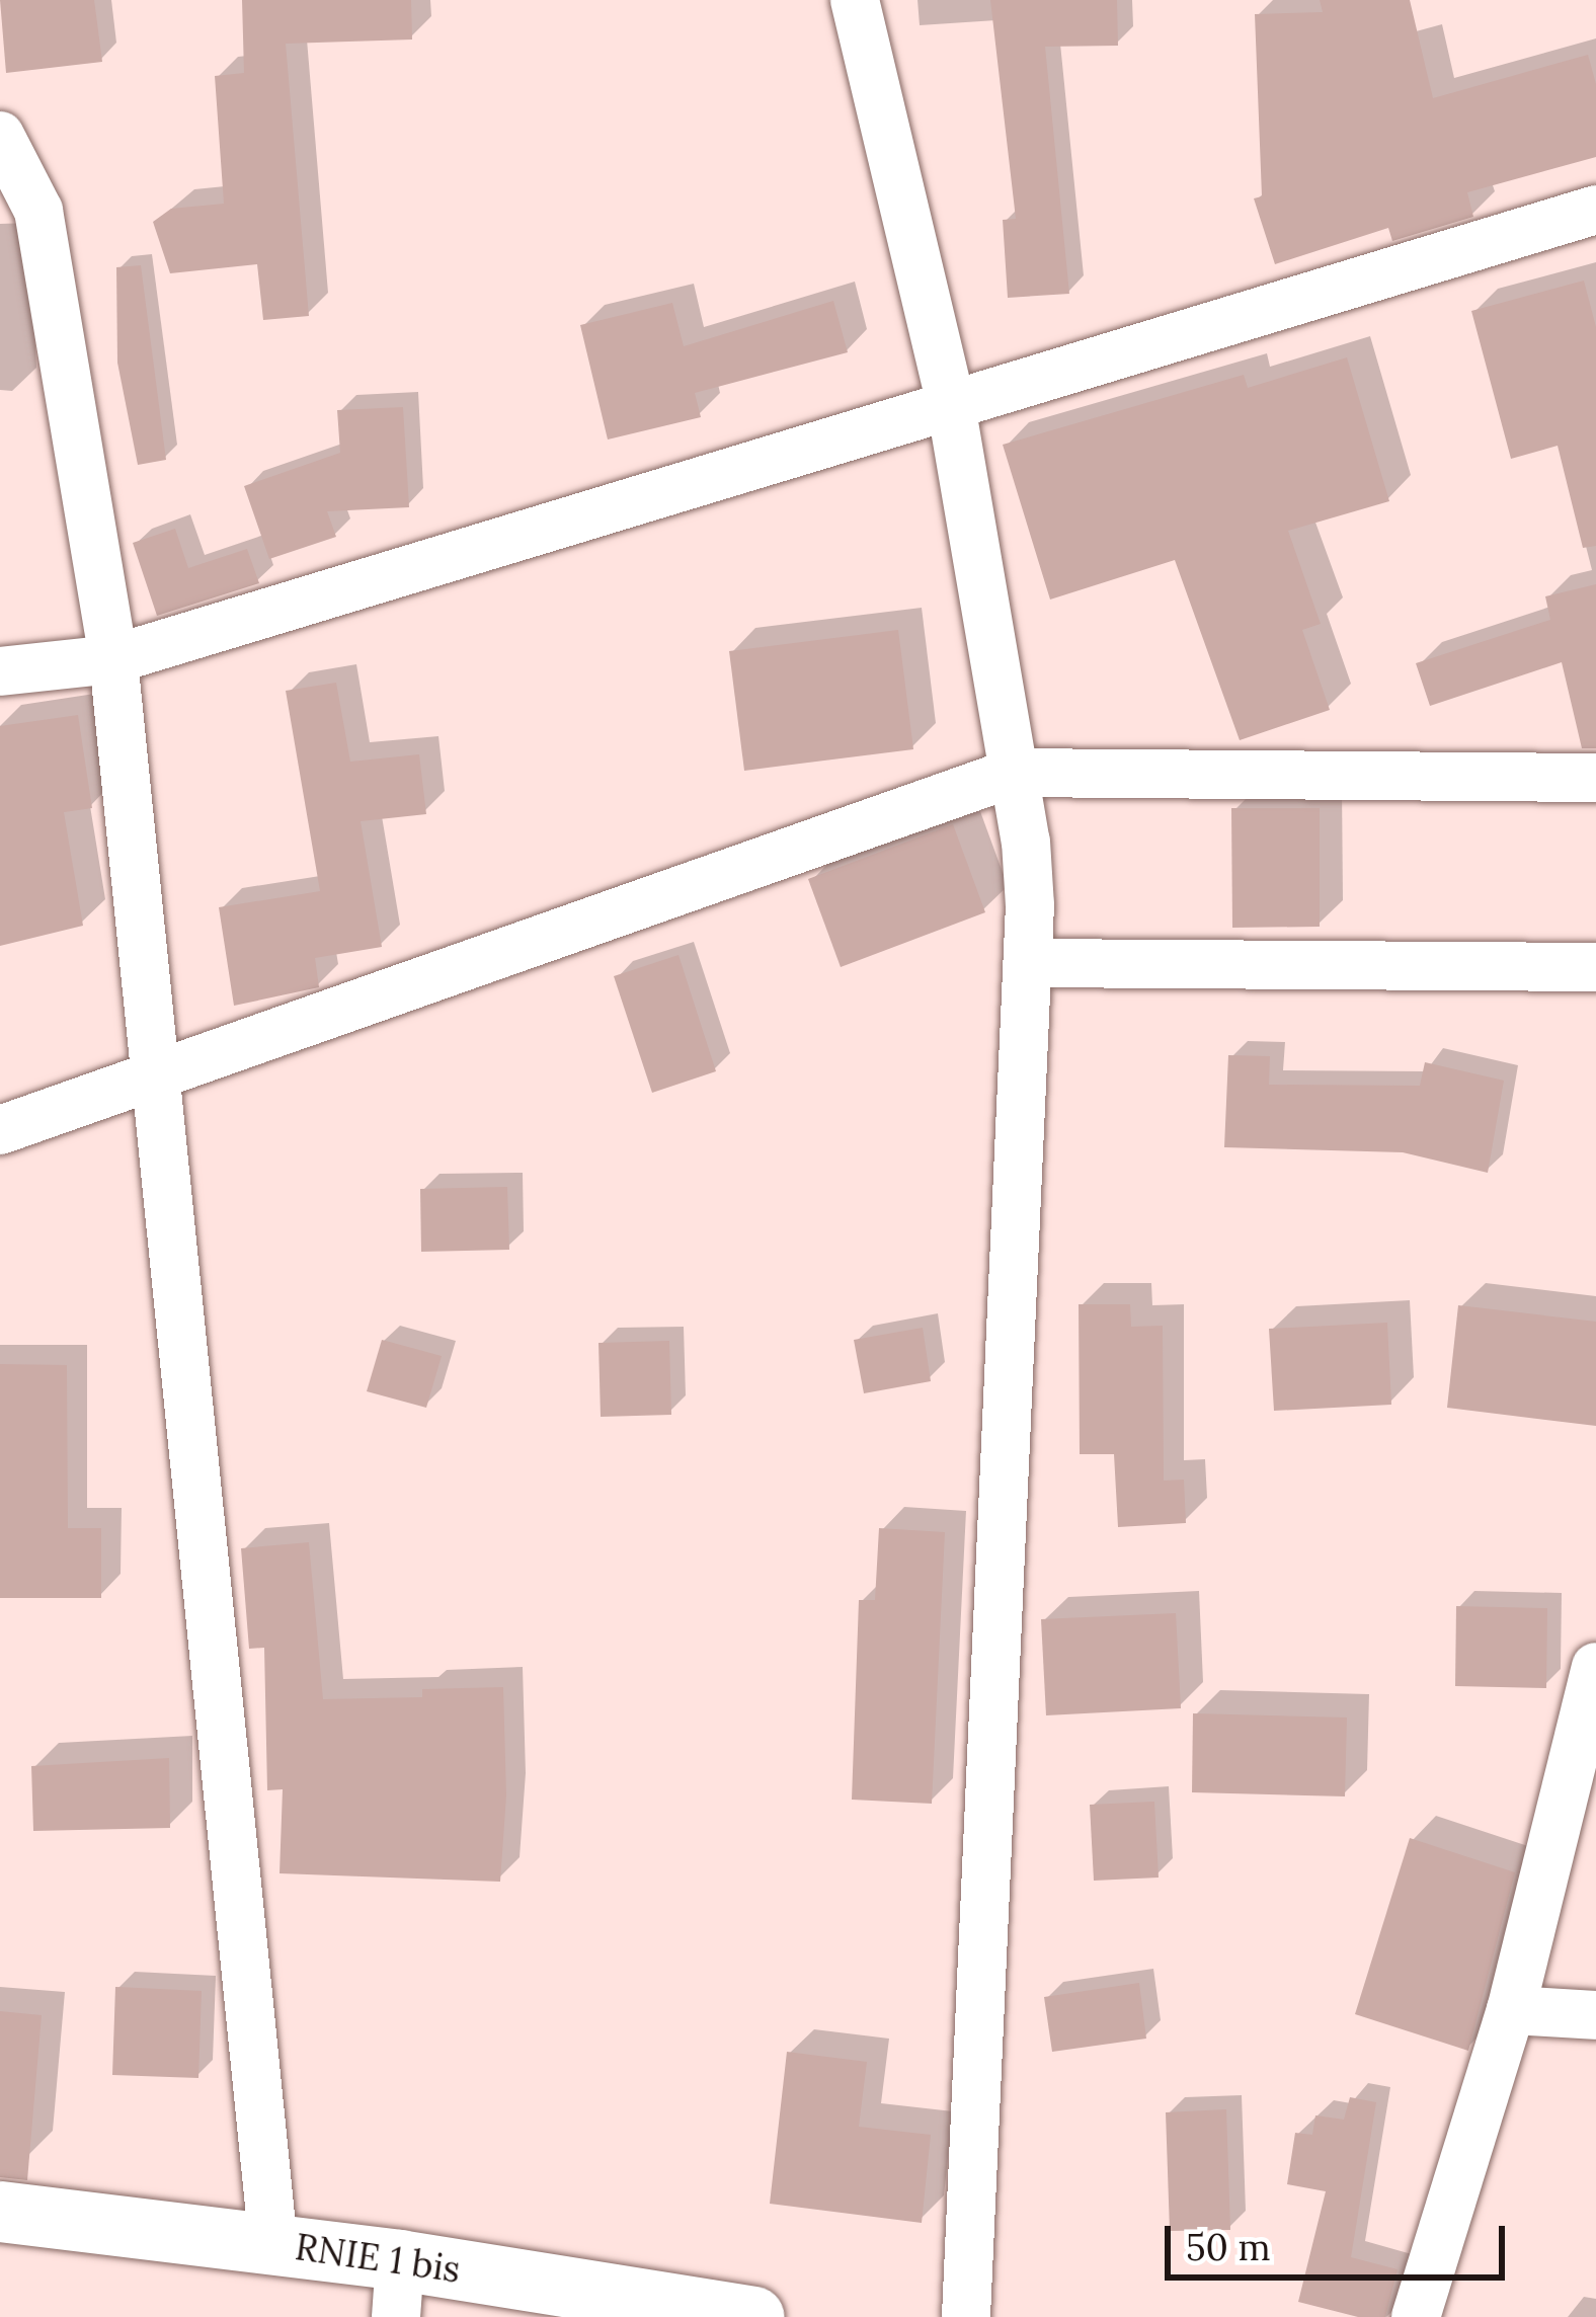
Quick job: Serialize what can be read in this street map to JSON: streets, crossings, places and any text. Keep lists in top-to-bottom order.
{
  "streets": {
    "main road": ["RNIE 1 bis"]
  },
  "scale_bar": "50 m"
}
